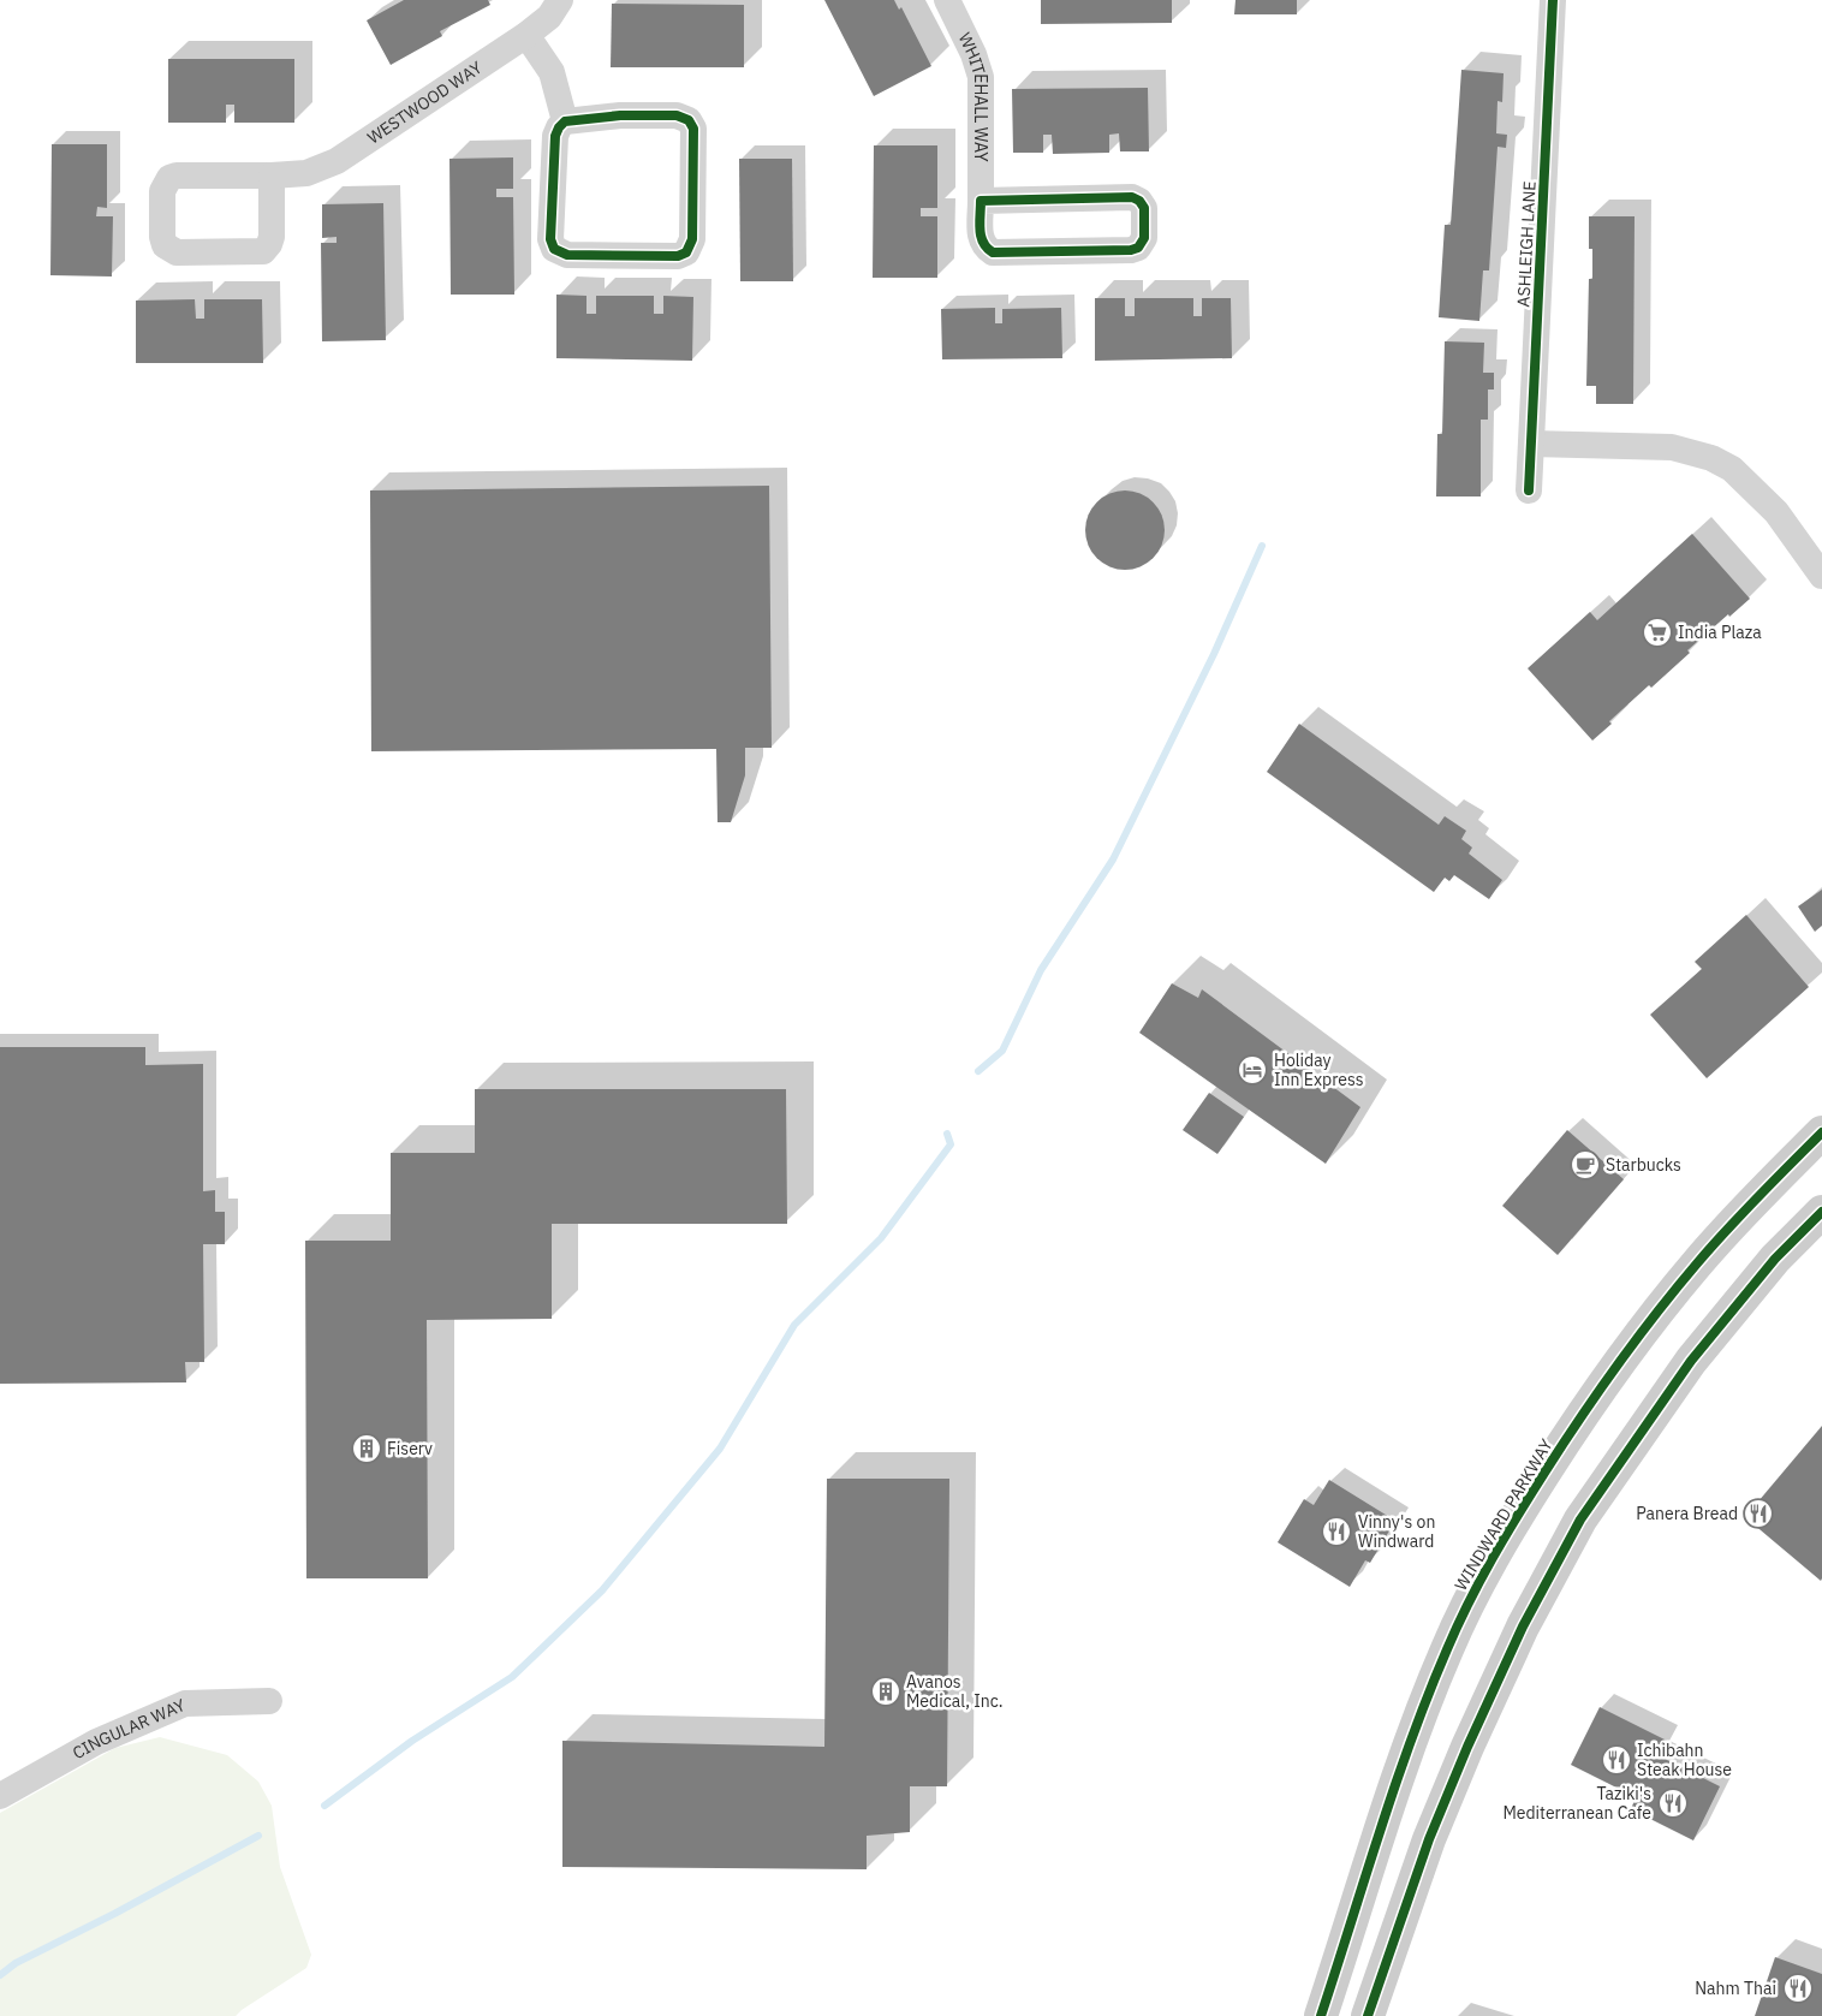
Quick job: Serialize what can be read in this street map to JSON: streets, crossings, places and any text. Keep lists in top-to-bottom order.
{
  "streets": {
    "main road": ["WINDWARD PARKWAY"],
    "street": [
      "WHITEHALL WAY",
      "WESTWOOD WAY",
      "ASHLEIGH LANE",
      "CINGULAR WAY"
    ]
  },
  "places": {
    "supermarket": ["India Plaza"],
    "hotel": ["Holiday Inn Express"],
    "cafe": ["Starbucks"],
    "building": ["Fiserv", "Avanos Medical, Inc."],
    "restaurant": [
      "Panera Bread",
      "Vinny's on Windward",
      "Ichibahn Steak House",
      "Taziki's Mediterranean Cafe",
      "Nahm Thai"
    ]
  }
}
